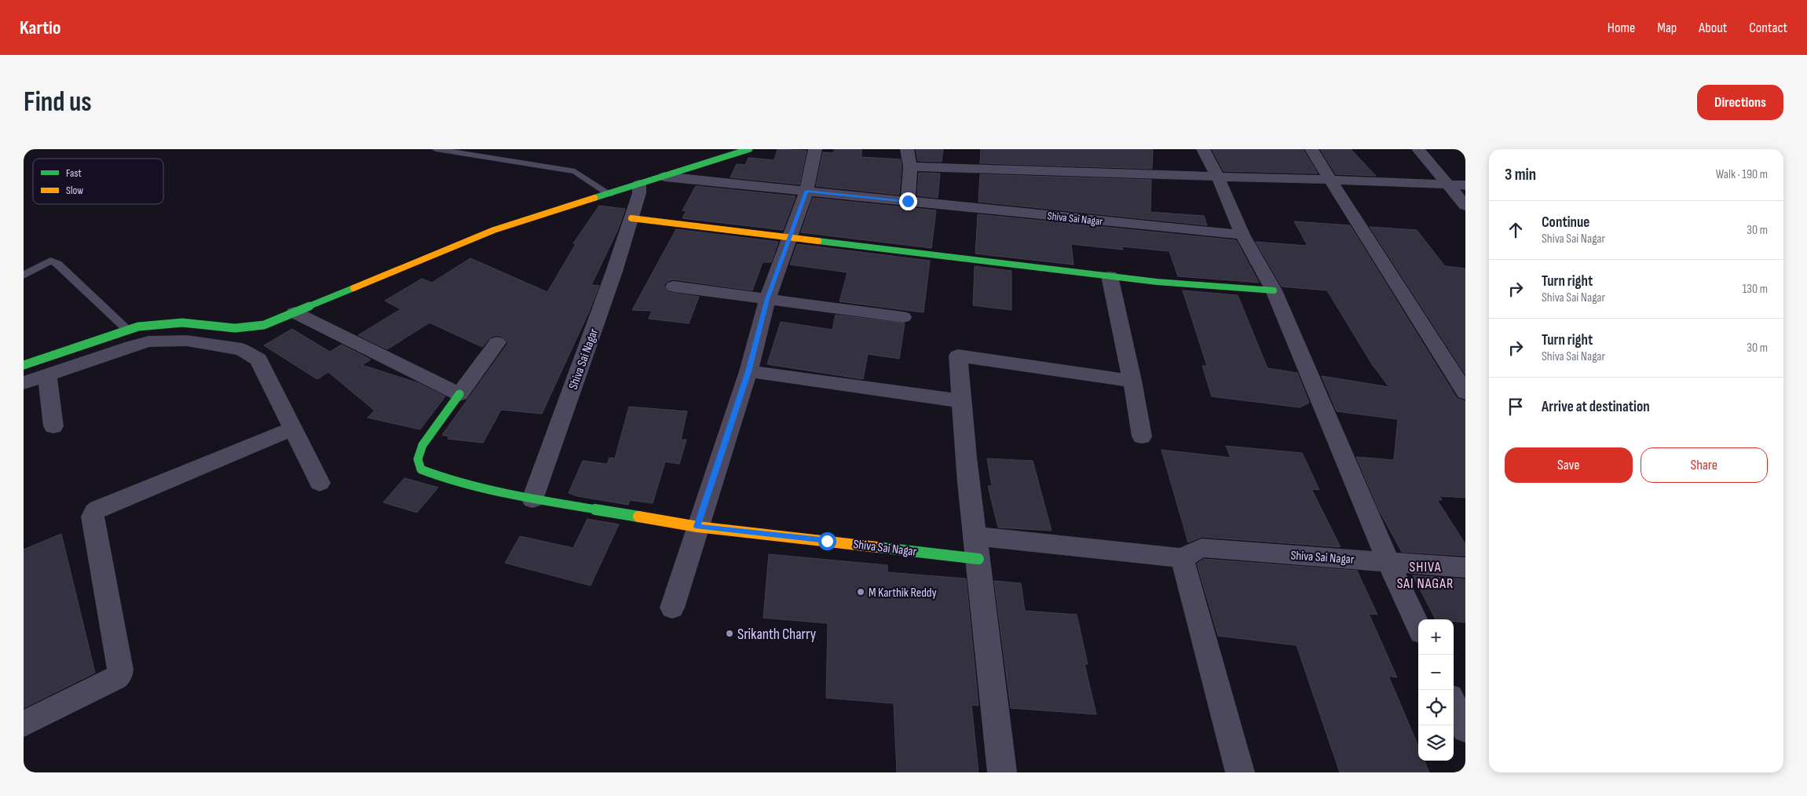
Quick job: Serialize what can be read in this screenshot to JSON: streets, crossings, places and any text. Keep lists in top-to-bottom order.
{
  "streets": {
    "street": ["Shiva Sai Nagar"]
  },
  "districts": ["SHIVA SAI NAGAR"],
  "places": ["M Karthik Reddy", "Srikanth Charry"],
  "legend": ["Fast", "Slow"],
  "page": {
    "header": "Kartio",
    "nav": [
      "Home",
      "Map",
      "About",
      "Contact"
    ],
    "buttons": [
      "Directions",
      ["Save", "Share"]
    ],
    "title": "Find us",
    "heading": ["3 min", "Walk · 190 m"],
    "list": [
      ["Continue", "Shiva Sai Nagar", "30 m"],
      ["Turn right", "Shiva Sai Nagar", "130 m"],
      ["Turn right", "Shiva Sai Nagar", "30 m"],
      "Arrive at destination"
    ],
    "map_buttons": ["+", "−"]
  }
}
